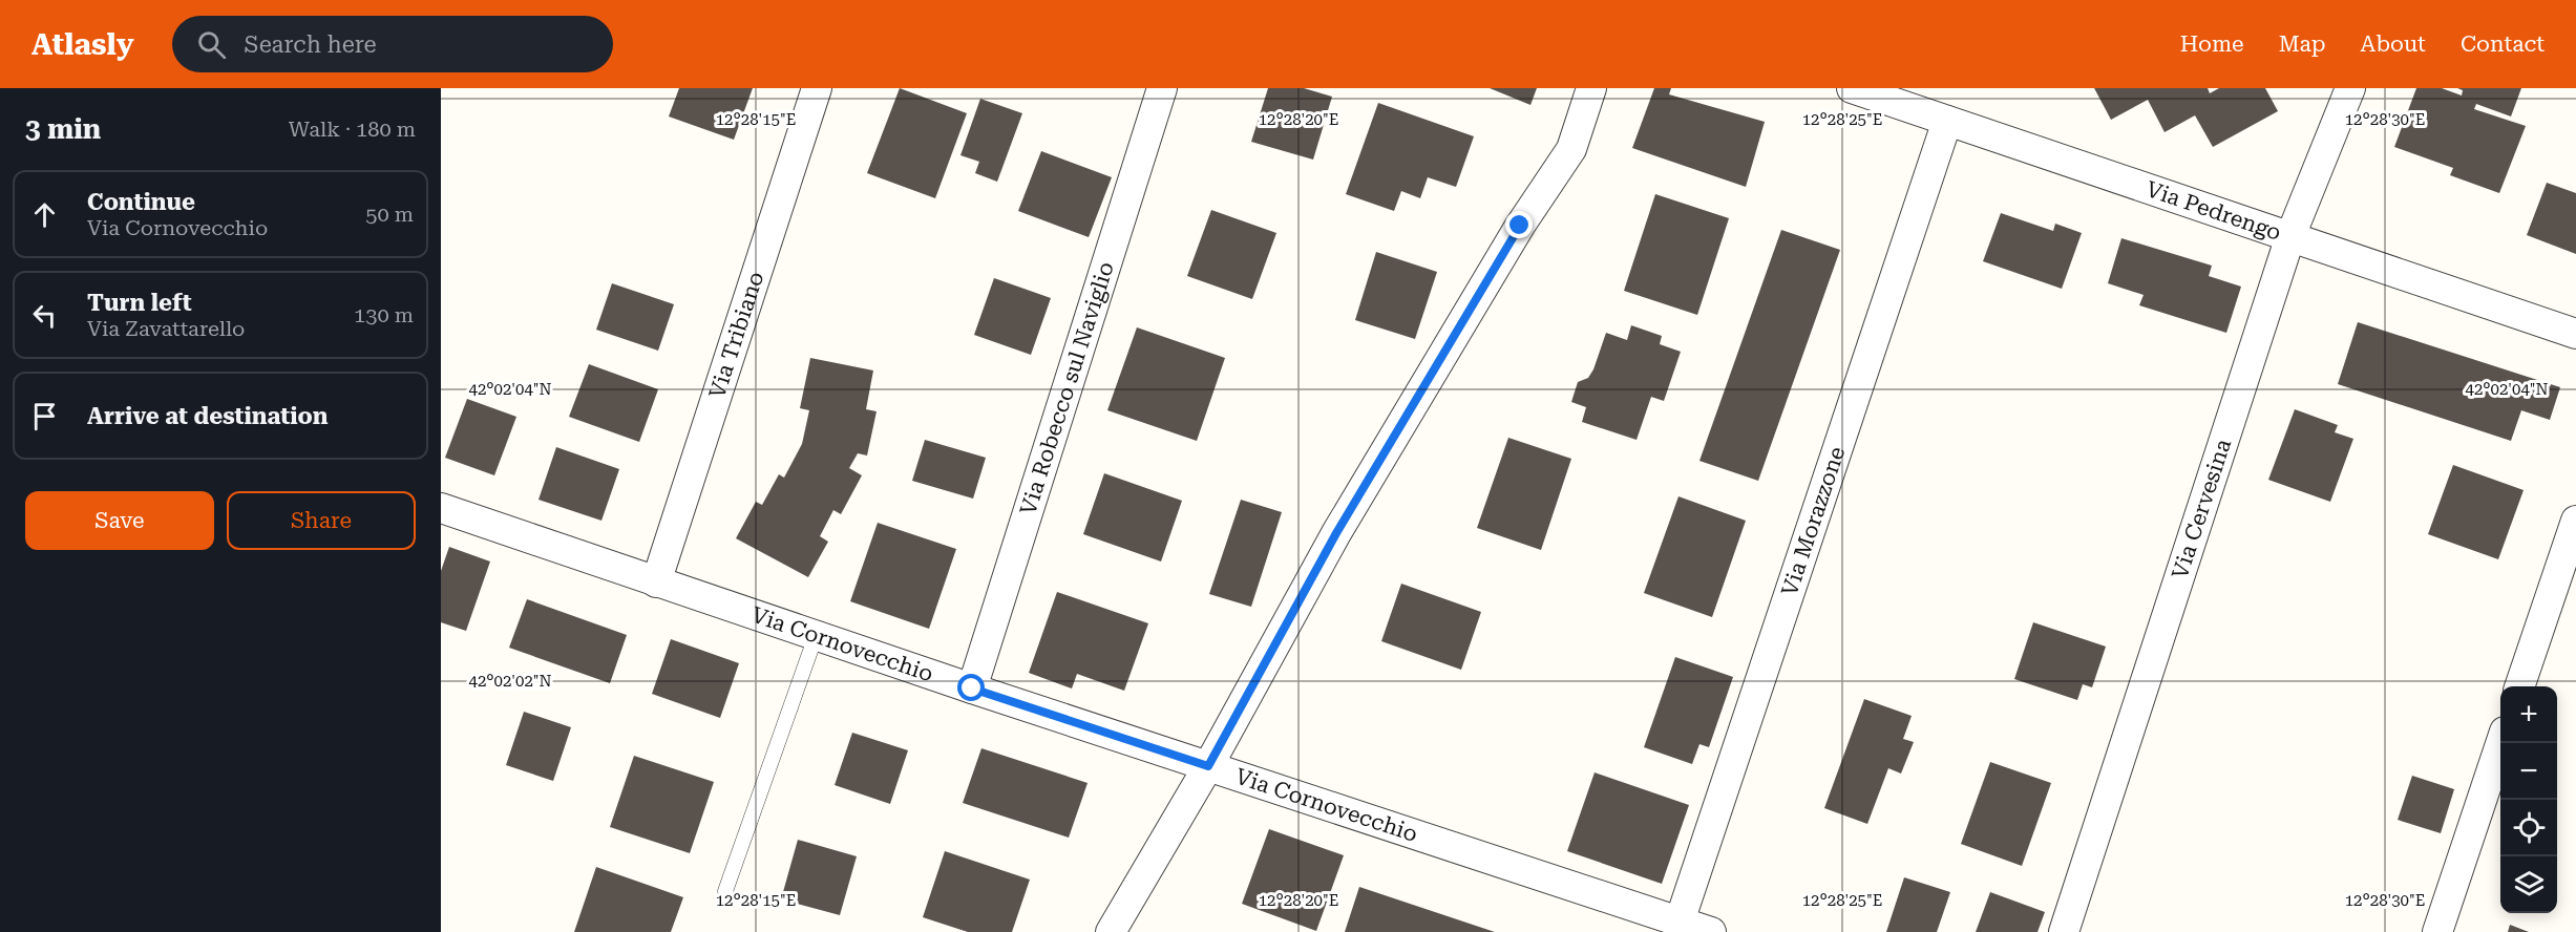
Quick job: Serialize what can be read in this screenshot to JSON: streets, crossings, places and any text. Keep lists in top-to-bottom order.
{
  "streets": {
    "street": [
      "Via Pedrengo",
      "Via Tribiano",
      "Via Robecco sul Naviglio",
      "Via Cervesina",
      "Via Morazzone",
      "Via Cornovecchio"
    ]
  },
  "crossings": [
    ["Via Pedrengo", "Via Cervesina"],
    ["Via Pedrengo", "Via Morazzone"],
    ["Via Tribiano", "Via Cornovecchio"],
    ["Via Robecco sul Naviglio", "Via Cornovecchio"],
    ["Via Morazzone", "Via Cornovecchio"]
  ],
  "page": {
    "header": "Atlasly",
    "search": "Search here",
    "nav": [
      "Home",
      "Map",
      "About",
      "Contact"
    ],
    "heading": ["3 min", "Walk · 180 m"],
    "list": [
      ["Continue", "Via Cornovecchio", "50 m"],
      ["Turn left", "Via Zavattarello", "130 m"],
      "Arrive at destination"
    ],
    "buttons": ["Save", "Share"],
    "map_buttons": ["+", "−"]
  },
  "coordinates": [
    "12°28'15\"E",
    "12°28'20\"E",
    "12°28'25\"E",
    "12°28'30\"E",
    "42°02'04\"N",
    "42°02'02\"N"
  ]
}
